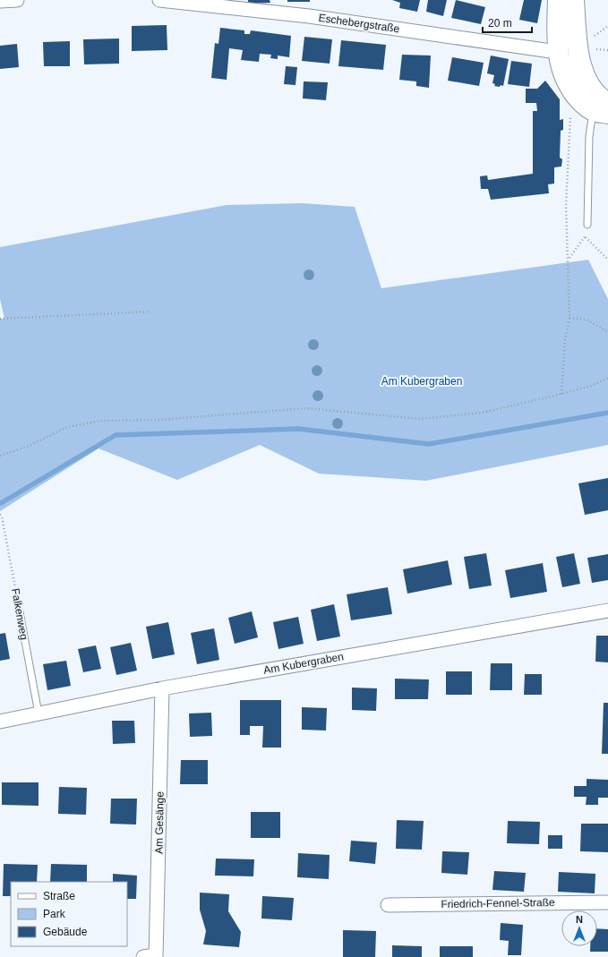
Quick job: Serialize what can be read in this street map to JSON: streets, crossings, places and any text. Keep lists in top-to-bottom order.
{
  "streets": {
    "street": [
      "Eschebergstraße",
      "Am Kubergraben",
      "Am Gesänge",
      "Friedrich-Fennel-Straße"
    ],
    "lane": ["Falkenweg"]
  },
  "crossings": [
    ["Falkenweg", "Am Kubergraben"],
    ["Am Kubergraben", "Am Gesänge"]
  ],
  "parks": ["Am Kubergraben"],
  "legend": ["Straße", "Park", "Gebäude"],
  "scale_bar": "20 m",
  "north": "top"
}
